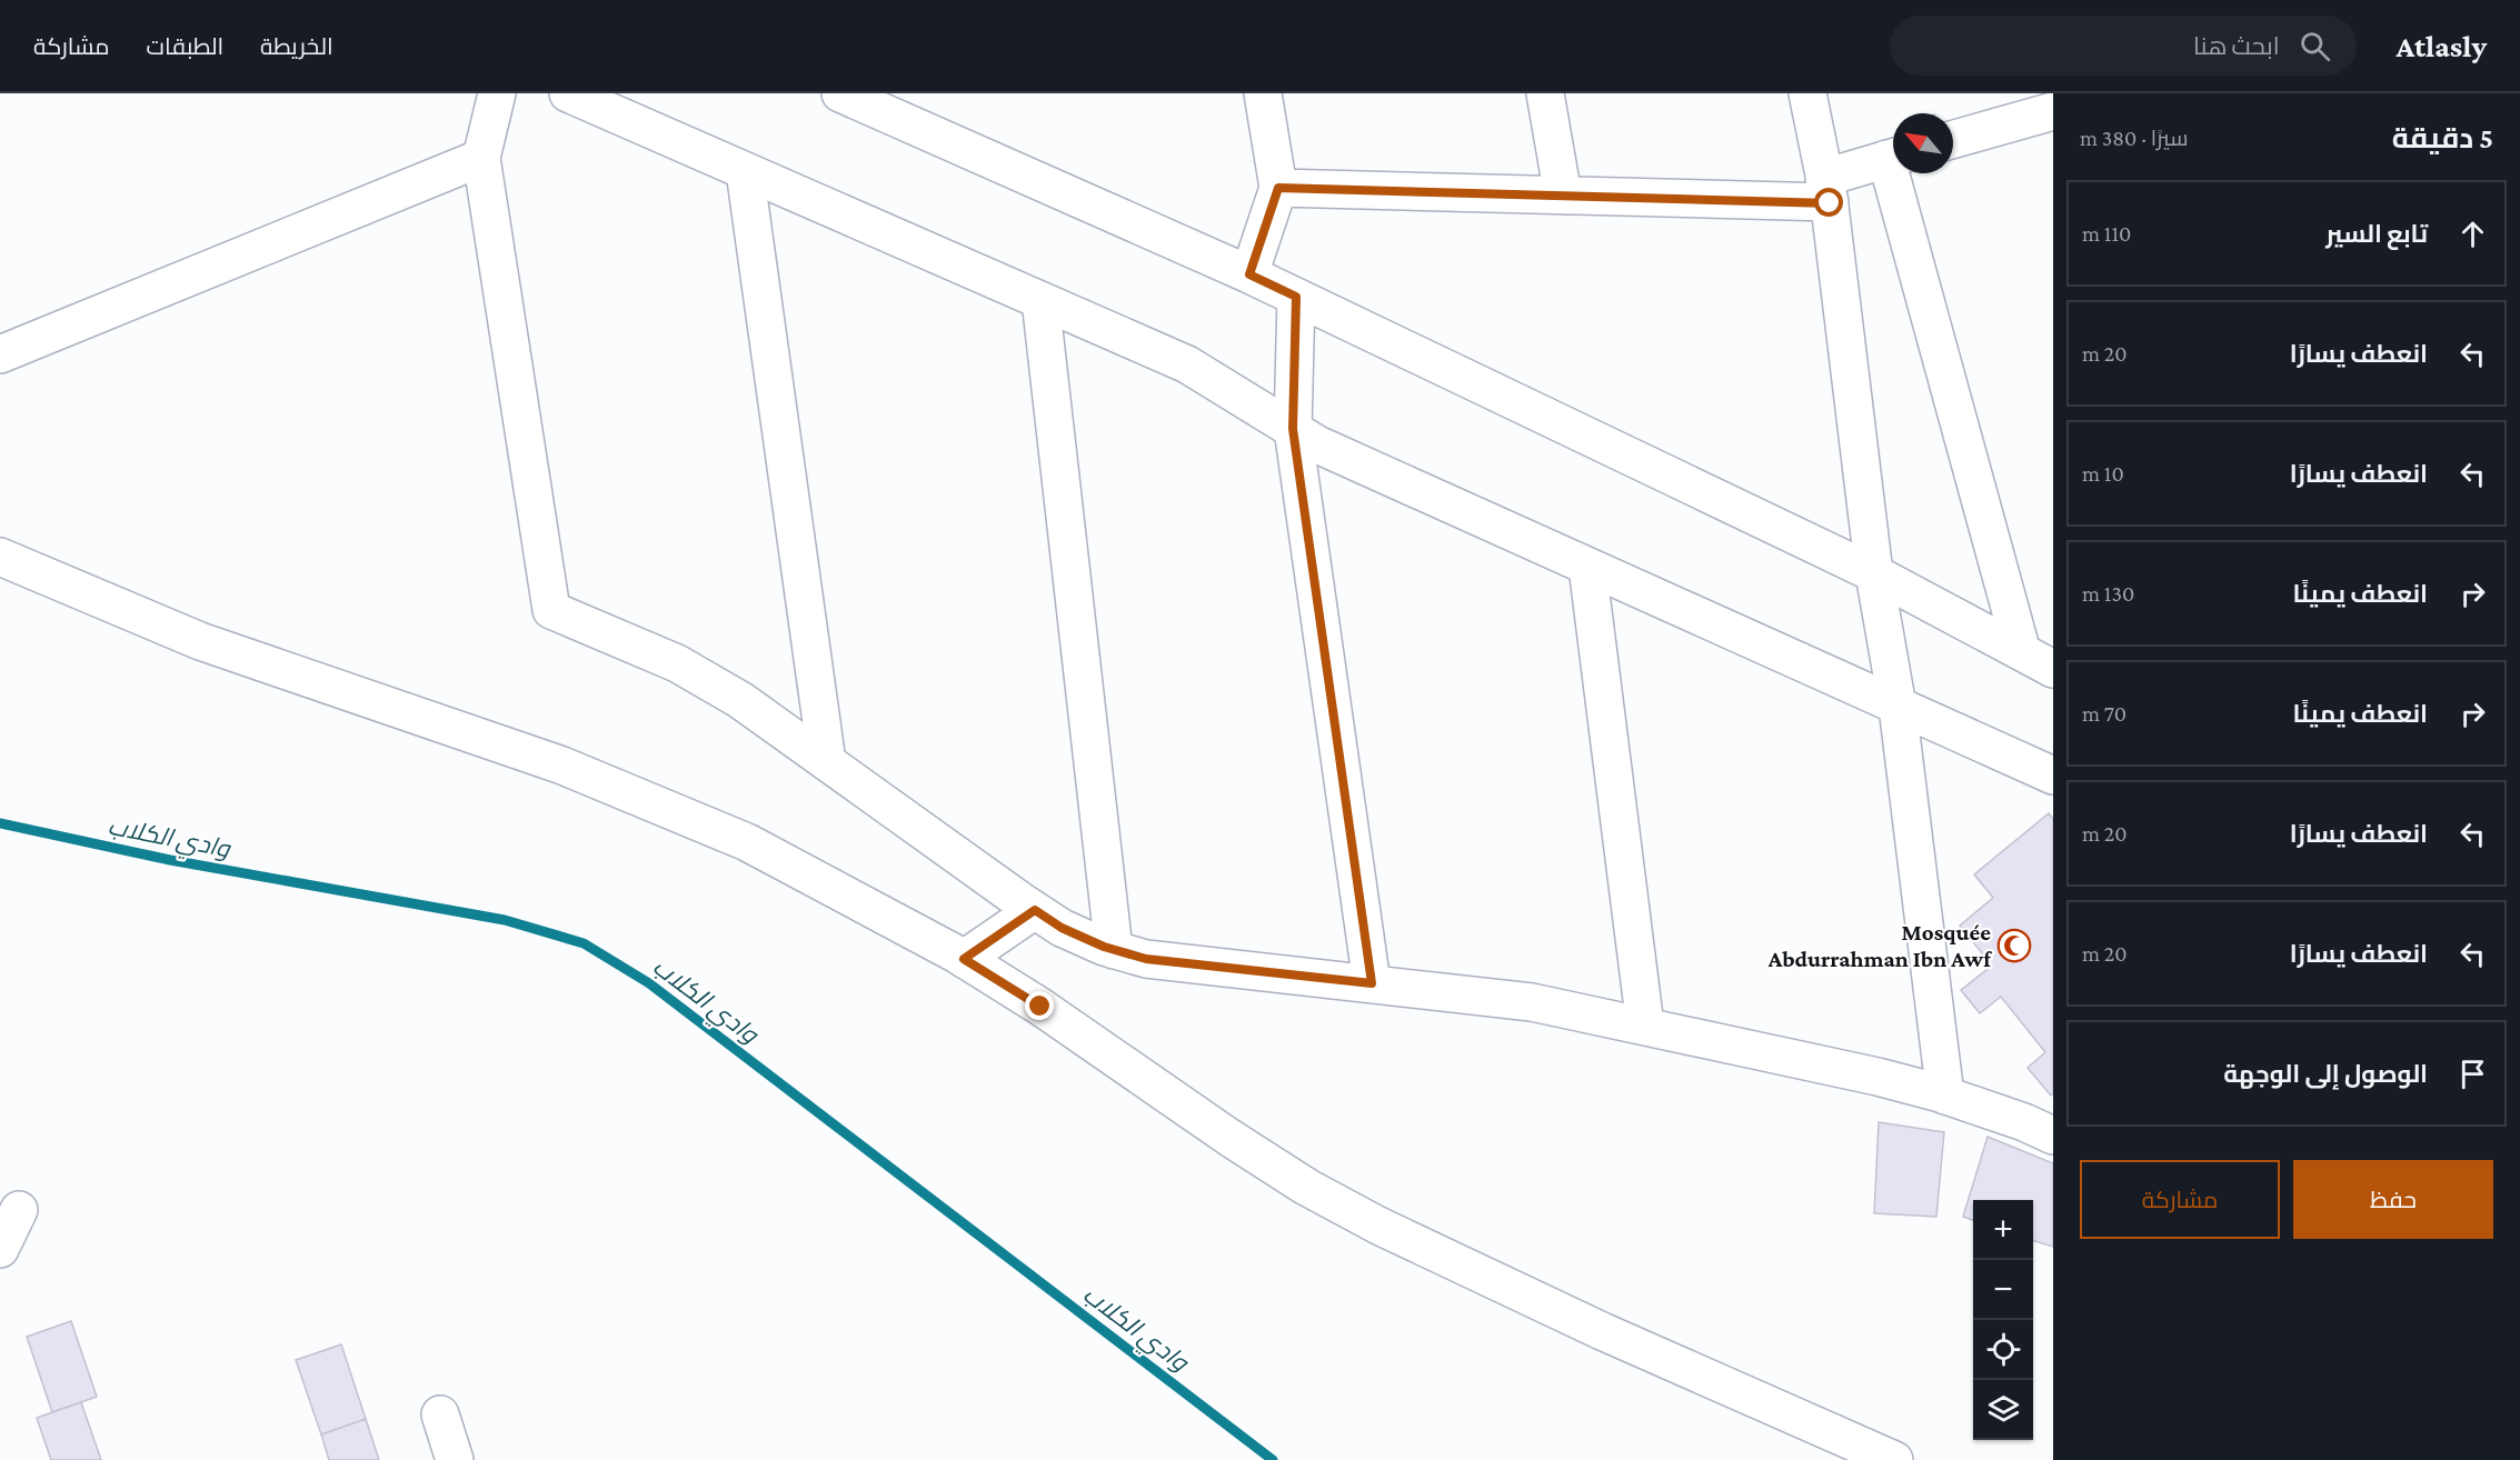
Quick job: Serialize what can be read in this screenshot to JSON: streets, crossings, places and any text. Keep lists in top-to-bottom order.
{
  "water": ["وادي الكلاب"],
  "places": {
    "mosque": ["Mosquée Abdurrahman Ibn Awf"]
  },
  "north": "top left",
  "page": {
    "header": "Atlasly",
    "search": "ابحث هنا",
    "nav": ["الخريطة", "الطبقات", "مشاركة"],
    "heading": ["5 دقيقة", "سيرًا · 380 m"],
    "list": [
      ["تابع السير", "110 m"],
      ["انعطف يسارًا", "20 m"],
      ["انعطف يسارًا", "10 m"],
      ["انعطف يمينًا", "130 m"],
      ["انعطف يمينًا", "70 m"],
      ["انعطف يسارًا", "20 m"],
      ["انعطف يسارًا", "20 m"],
      "الوصول إلى الوجهة"
    ],
    "buttons": ["حفظ", "مشاركة"],
    "map_buttons": ["+", "−"]
  }
}
